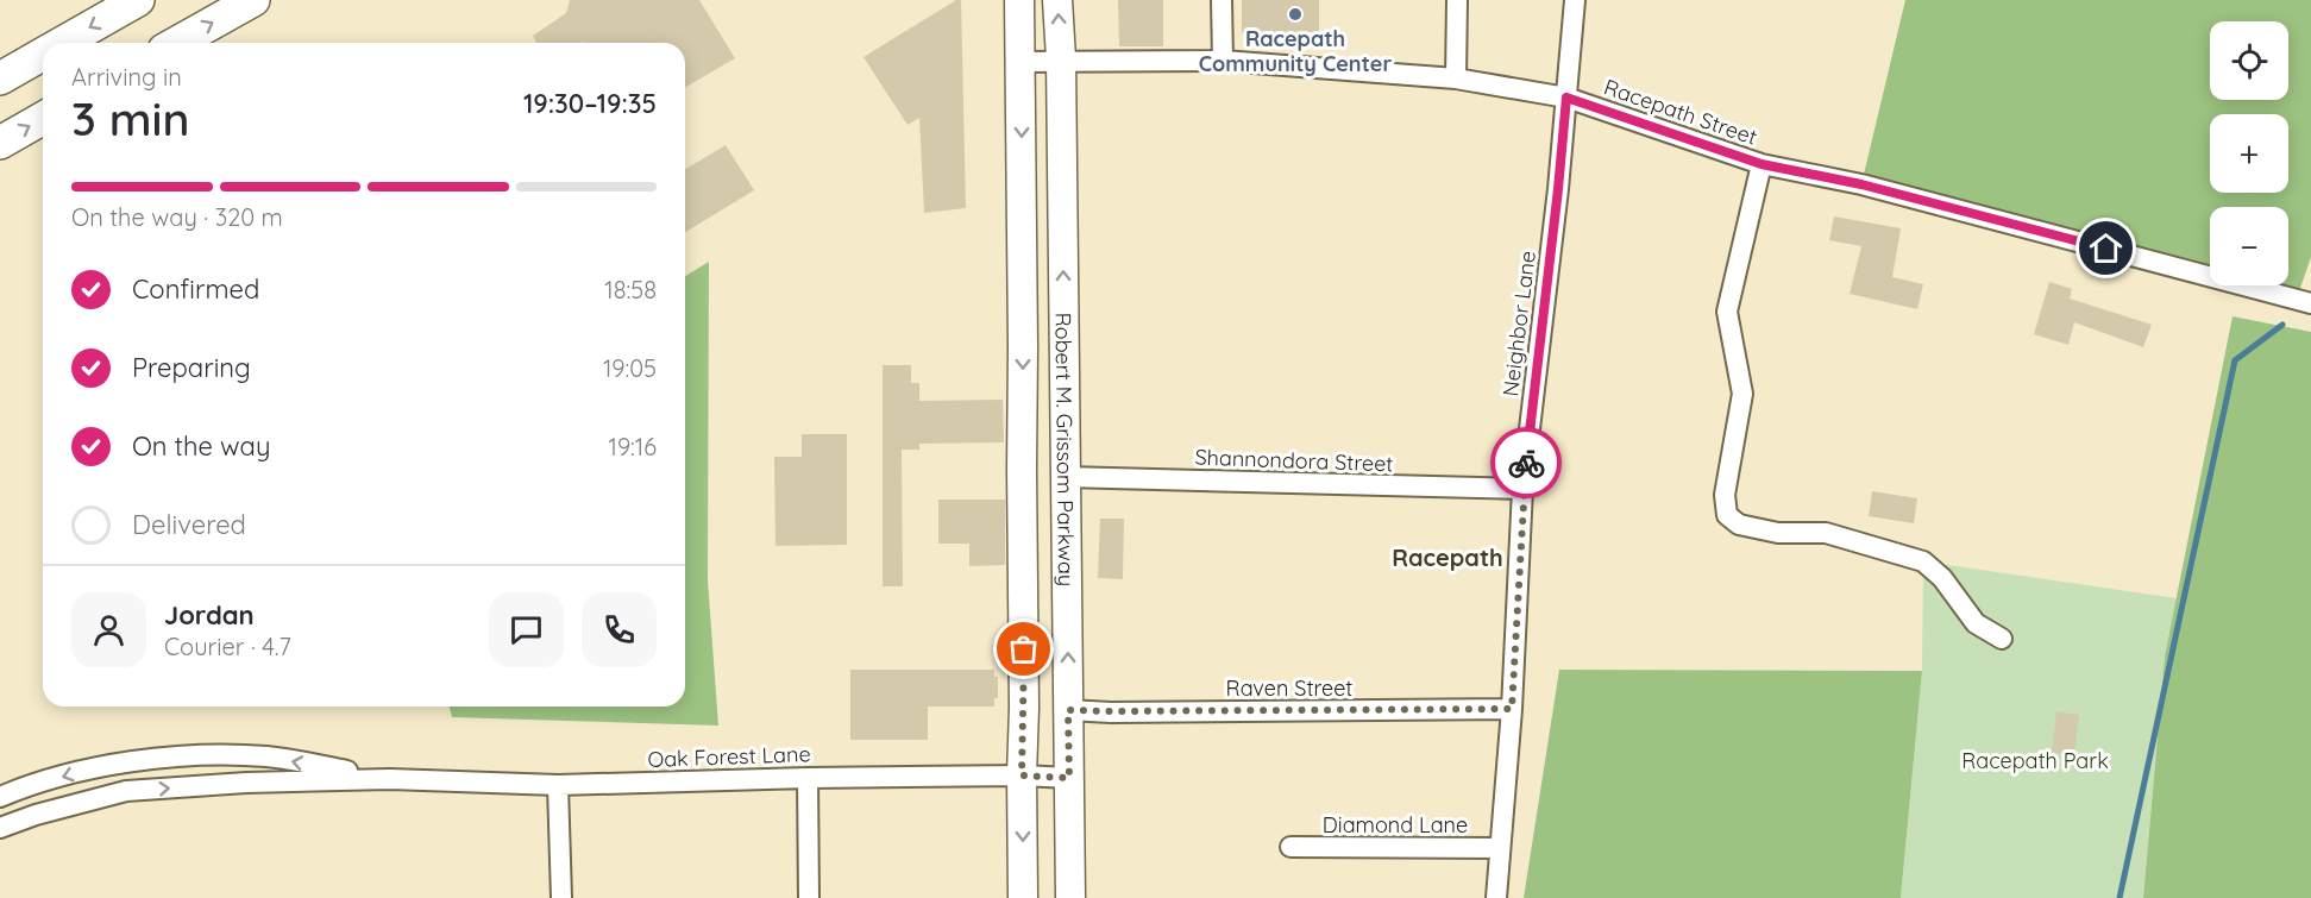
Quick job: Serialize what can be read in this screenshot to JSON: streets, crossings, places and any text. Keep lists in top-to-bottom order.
{
  "streets": {
    "main road": ["Robert M. Grissom Parkway"],
    "street": [
      "Racepath Street",
      "Neighbor Lane",
      "Shannondora Street",
      "Raven Street",
      "Oak Forest Lane",
      "Diamond Lane"
    ]
  },
  "crossings": [
    ["Racepath Street", "Neighbor Lane"],
    ["Racepath Street", "Robert M. Grissom Parkway"],
    ["Neighbor Lane", "Shannondora Street"],
    ["Neighbor Lane", "Raven Street"],
    ["Neighbor Lane", "Diamond Lane"],
    ["Robert M. Grissom Parkway", "Shannondora Street"],
    ["Robert M. Grissom Parkway", "Raven Street"],
    ["Robert M. Grissom Parkway", "Oak Forest Lane"]
  ],
  "districts": ["Racepath"],
  "parks": ["Racepath Park"],
  "places": ["Racepath Community Center"],
  "page": {
    "map_buttons": ["+", "−"],
    "heading": ["3 min", "Arriving in", "19:30–19:35"],
    "panel": ["Jordan", "Courier · 4.7"],
    "bar": "On the way · 320 m",
    "list": [
      ["Confirmed", "18:58"],
      ["Preparing", "19:05"],
      ["On the way", "19:16"],
      "Delivered"
    ]
  }
}
